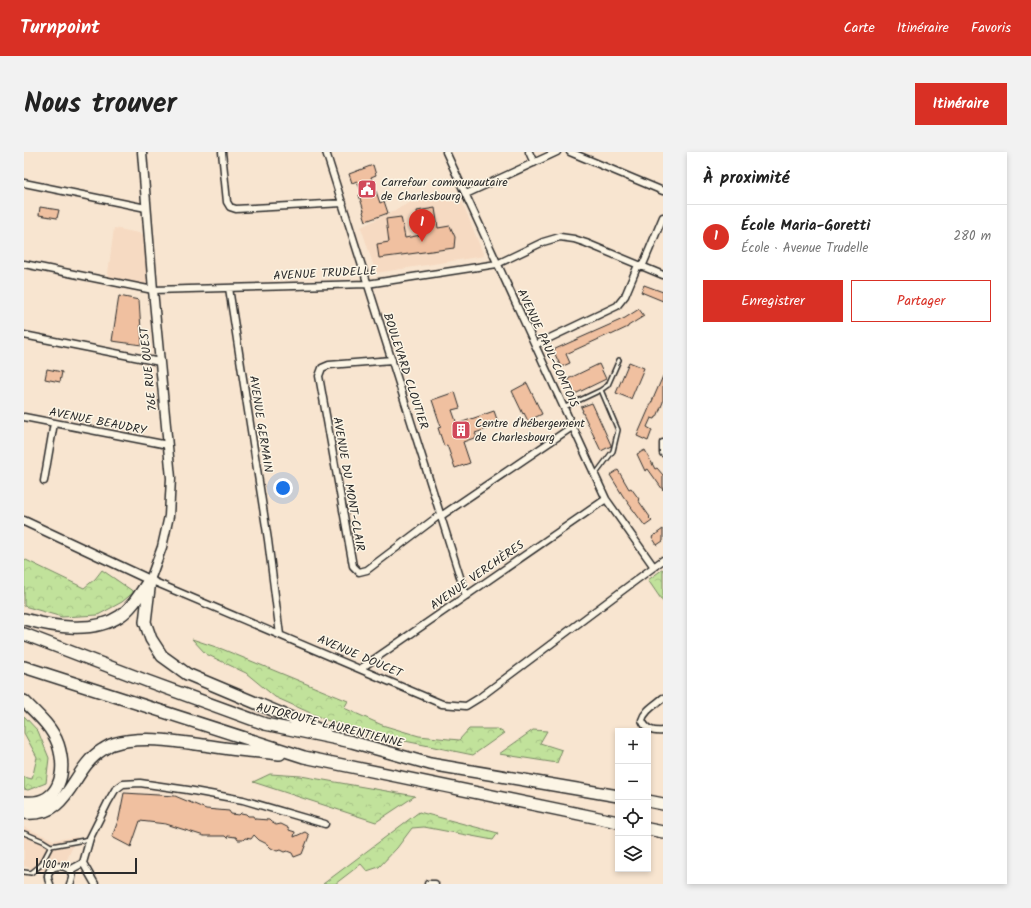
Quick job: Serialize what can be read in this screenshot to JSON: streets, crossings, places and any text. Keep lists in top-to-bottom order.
{
  "streets": {
    "highway": ["AUTOROUTE LAURENTIENNE"],
    "street": [
      "AVENUE TRUDELLE",
      "AVENUE PAUL-COMTOIS",
      "76E RUE OUEST",
      "BOULEVARD CLOUTIER",
      "AVENUE BEAUDRY",
      "AVENUE GERMAIN",
      "AVENUE DU MONT-CLAIR",
      "AVENUE VERCHÈRES",
      "AVENUE DOUCET"
    ]
  },
  "crossings": [
    ["AVENUE TRUDELLE", "AVENUE PAUL-COMTOIS"],
    ["AVENUE TRUDELLE", "76E RUE OUEST"],
    ["AVENUE TRUDELLE", "BOULEVARD CLOUTIER"],
    ["AVENUE TRUDELLE", "AVENUE GERMAIN"],
    ["AVENUE PAUL-COMTOIS", "AVENUE DU MONT-CLAIR"],
    ["AVENUE PAUL-COMTOIS", "AVENUE VERCHÈRES"],
    ["AVENUE PAUL-COMTOIS", "AVENUE DOUCET"],
    ["76E RUE OUEST", "AVENUE BEAUDRY"],
    ["76E RUE OUEST", "AVENUE DOUCET"],
    ["BOULEVARD CLOUTIER", "AVENUE DU MONT-CLAIR"],
    ["BOULEVARD CLOUTIER", "AVENUE VERCHÈRES"],
    ["AVENUE GERMAIN", "AVENUE DOUCET"],
    ["AVENUE VERCHÈRES", "AVENUE DOUCET"]
  ],
  "places": {
    "public building": ["Carrefour communautaire de Charlesbourg"],
    "building": ["Centre d'hébergement de Charlesbourg"]
  },
  "scale_bar": "100 m",
  "page": {
    "header": "Turnpoint",
    "nav": ["Carte", "Itinéraire", "Favoris"],
    "title": "Nous trouver",
    "buttons": [
      "Itinéraire",
      ["Enregistrer", "Partager"]
    ],
    "heading": "À proximité",
    "list": [
      {
        "mark": "1",
        "name": "École Maria-Goretti",
        "note": "École · Avenue Trudelle",
        "value": "280 m"
      }
    ],
    "pins": "1",
    "map_buttons": ["+", "−"],
    "scale": "100 m"
  }
}
